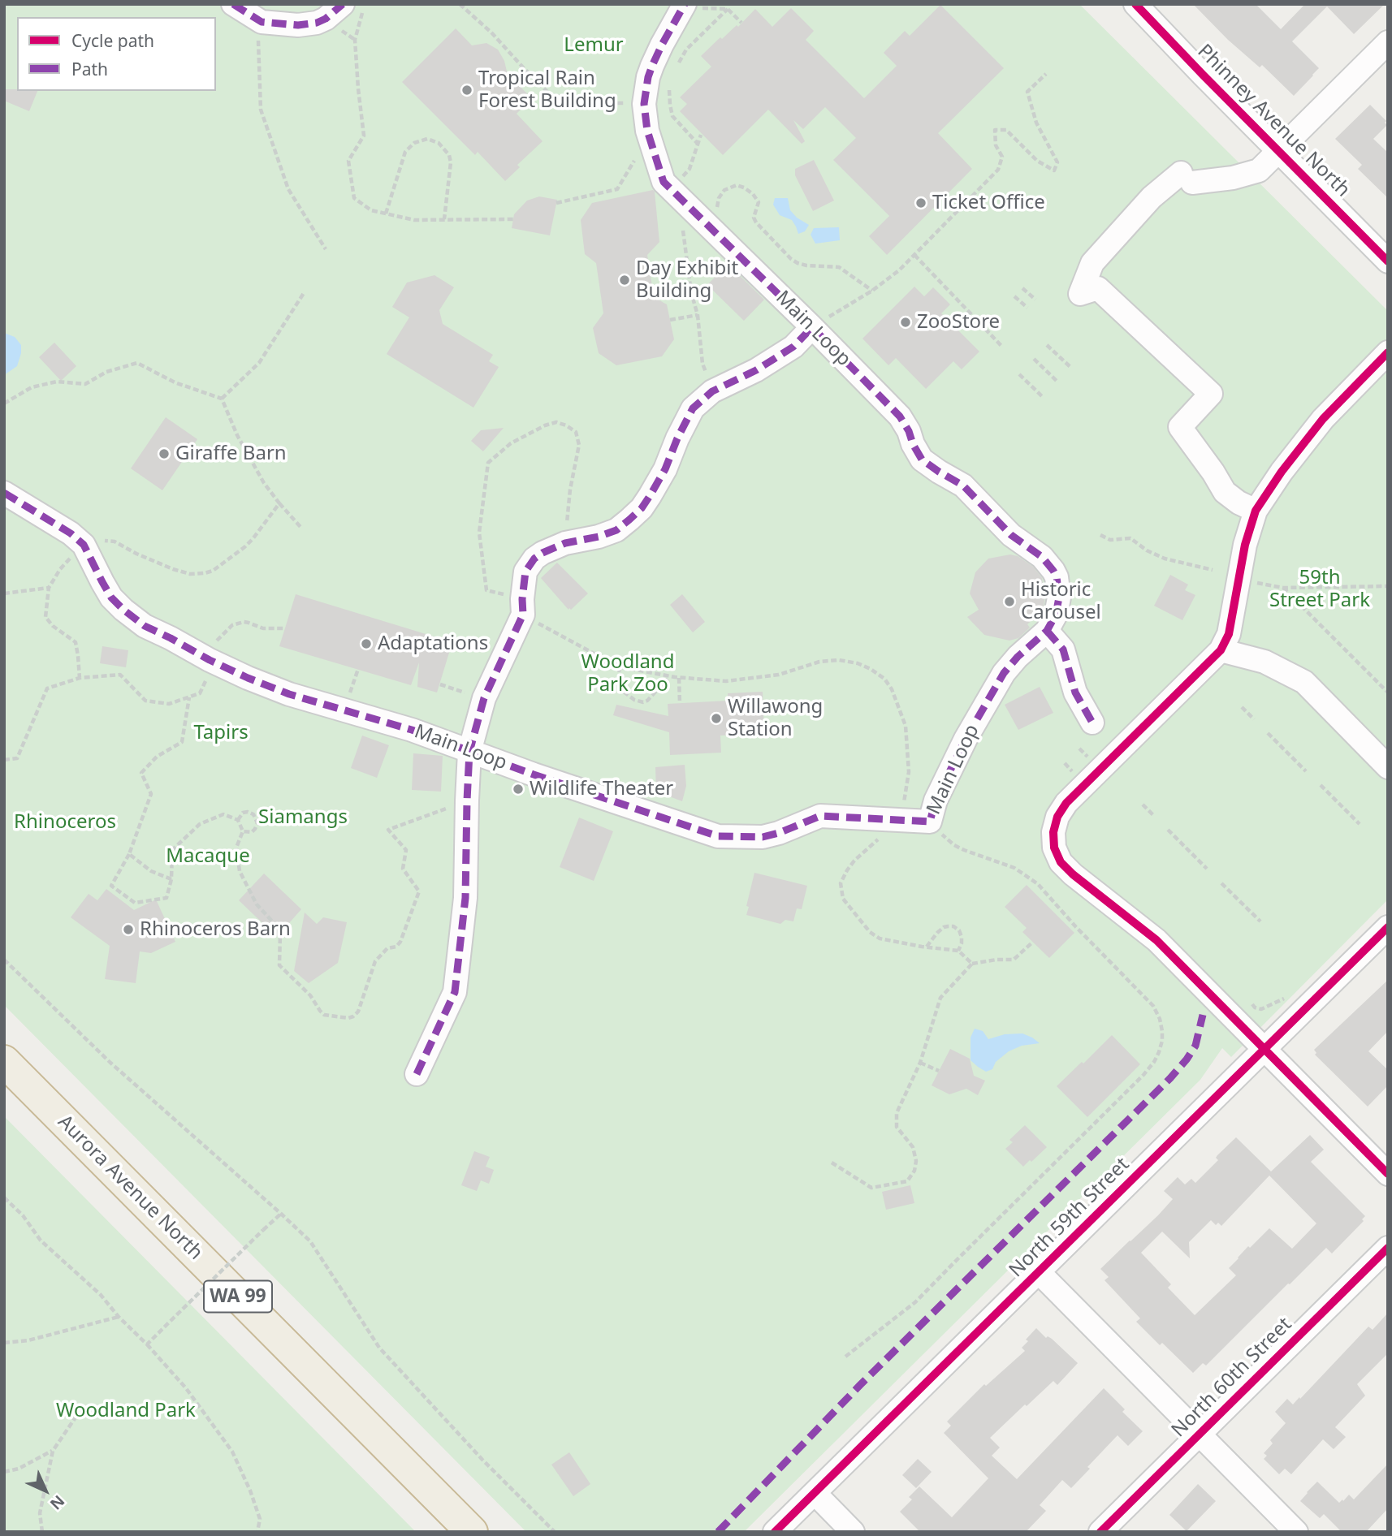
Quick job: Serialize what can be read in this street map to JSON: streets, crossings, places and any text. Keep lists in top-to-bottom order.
{
  "streets": {
    "highway": ["Aurora Avenue North", "WA 99"],
    "street": [
      "Phinney Avenue North",
      "Main Loop",
      "North 59th Street",
      "North 60th Street"
    ]
  },
  "parks": [
    "Lemur",
    "59th Street Park",
    "Woodland Park Zoo",
    "Tapirs",
    "Siamangs",
    "Rhinoceros",
    "Macaque",
    "Woodland Park"
  ],
  "places": [
    "Tropical Rain Forest Building",
    "Ticket Office",
    "Day Exhibit Building",
    "ZooStore",
    "Giraffe Barn",
    "Historic Carousel",
    "Adaptations",
    "Willawong Station",
    "Wildlife Theater",
    "Rhinoceros Barn"
  ],
  "legend": ["Cycle path", "Path"],
  "north": "bottom right"
}
